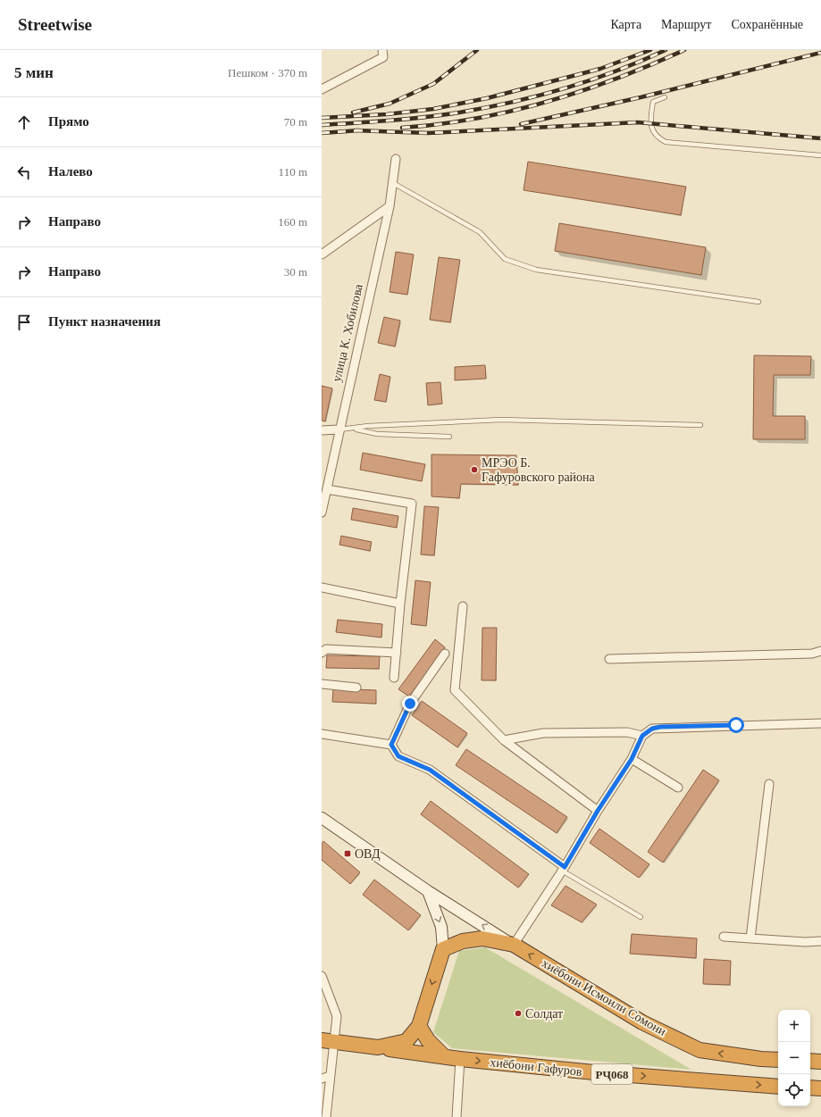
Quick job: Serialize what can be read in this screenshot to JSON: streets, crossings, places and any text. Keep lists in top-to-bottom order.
{
  "streets": {
    "highway": ["хиёбони Исмоили Сомони", "хиёбони Гафуров", "РҶ068"],
    "street": ["улица К. Хобилова"]
  },
  "crossings": [
    ["хиёбони Исмоили Сомони", "РҶ068"],
    ["хиёбони Гафуров", "РҶ068"]
  ],
  "one_way": ["хиёбони Исмоили Сомони", "хиёбони Гафуров"],
  "places": {
    "other": ["МРЭО Б. Гафуровского района", "Солдат"],
    "transit": ["ОВД"]
  },
  "page": {
    "header": "Streetwise",
    "nav": ["Карта", "Маршрут", "Сохранённые"],
    "heading": ["5 мин", "Пешком · 370 m"],
    "list": [
      ["Прямо", "70 m"],
      ["Налево", "110 m"],
      ["Направо", "160 m"],
      ["Направо", "30 m"],
      "Пункт назначения"
    ],
    "map_buttons": ["+", "−"]
  }
}
